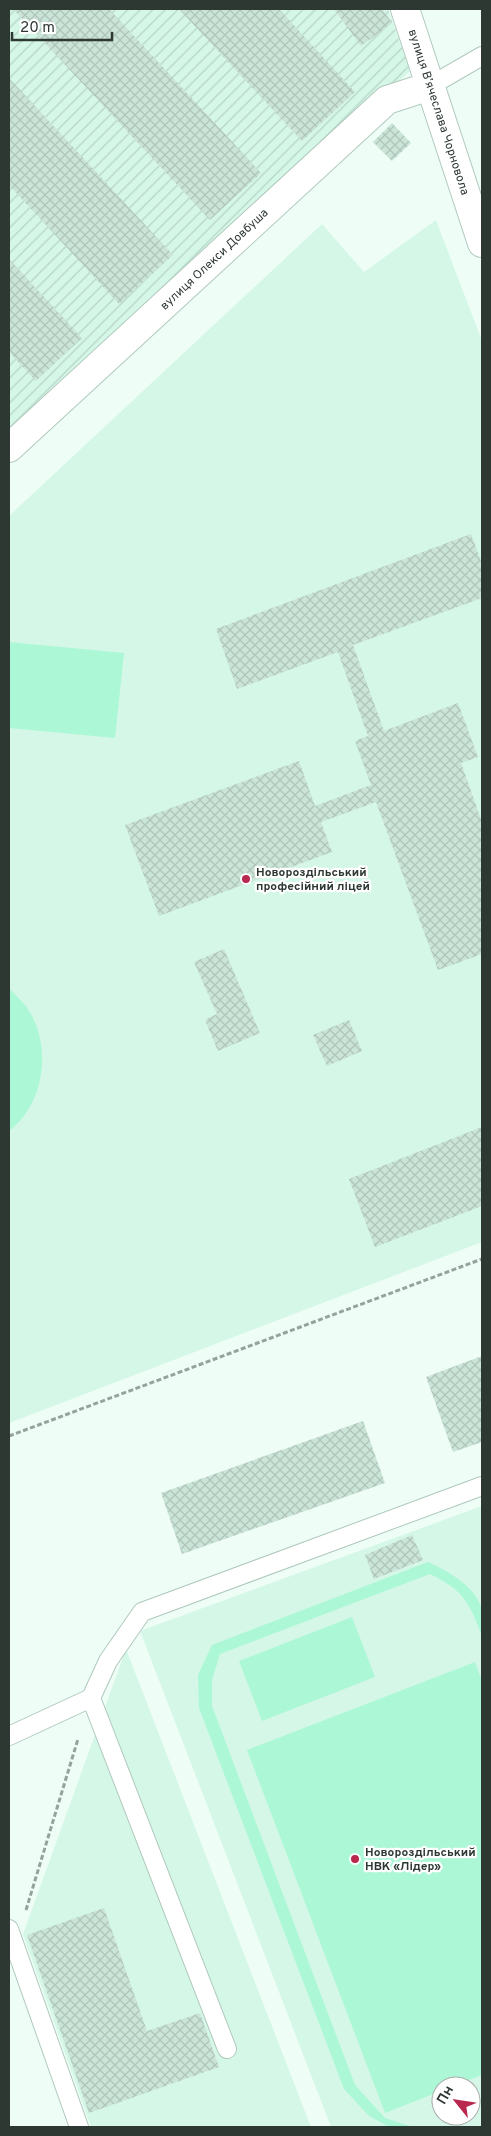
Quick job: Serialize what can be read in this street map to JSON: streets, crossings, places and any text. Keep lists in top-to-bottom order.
{
  "streets": {
    "street": ["вулиця Вʼячеслава Чорновола", "вулиця Олекси Довбуша"]
  },
  "crossings": [
    ["вулиця Вʼячеслава Чорновола", "вулиця Олекси Довбуша"]
  ],
  "places": ["Новороздільський професійний ліцей", "Новороздільський НВК «Лідер»"],
  "scale_bar": "20 m",
  "north": "top left"
}
